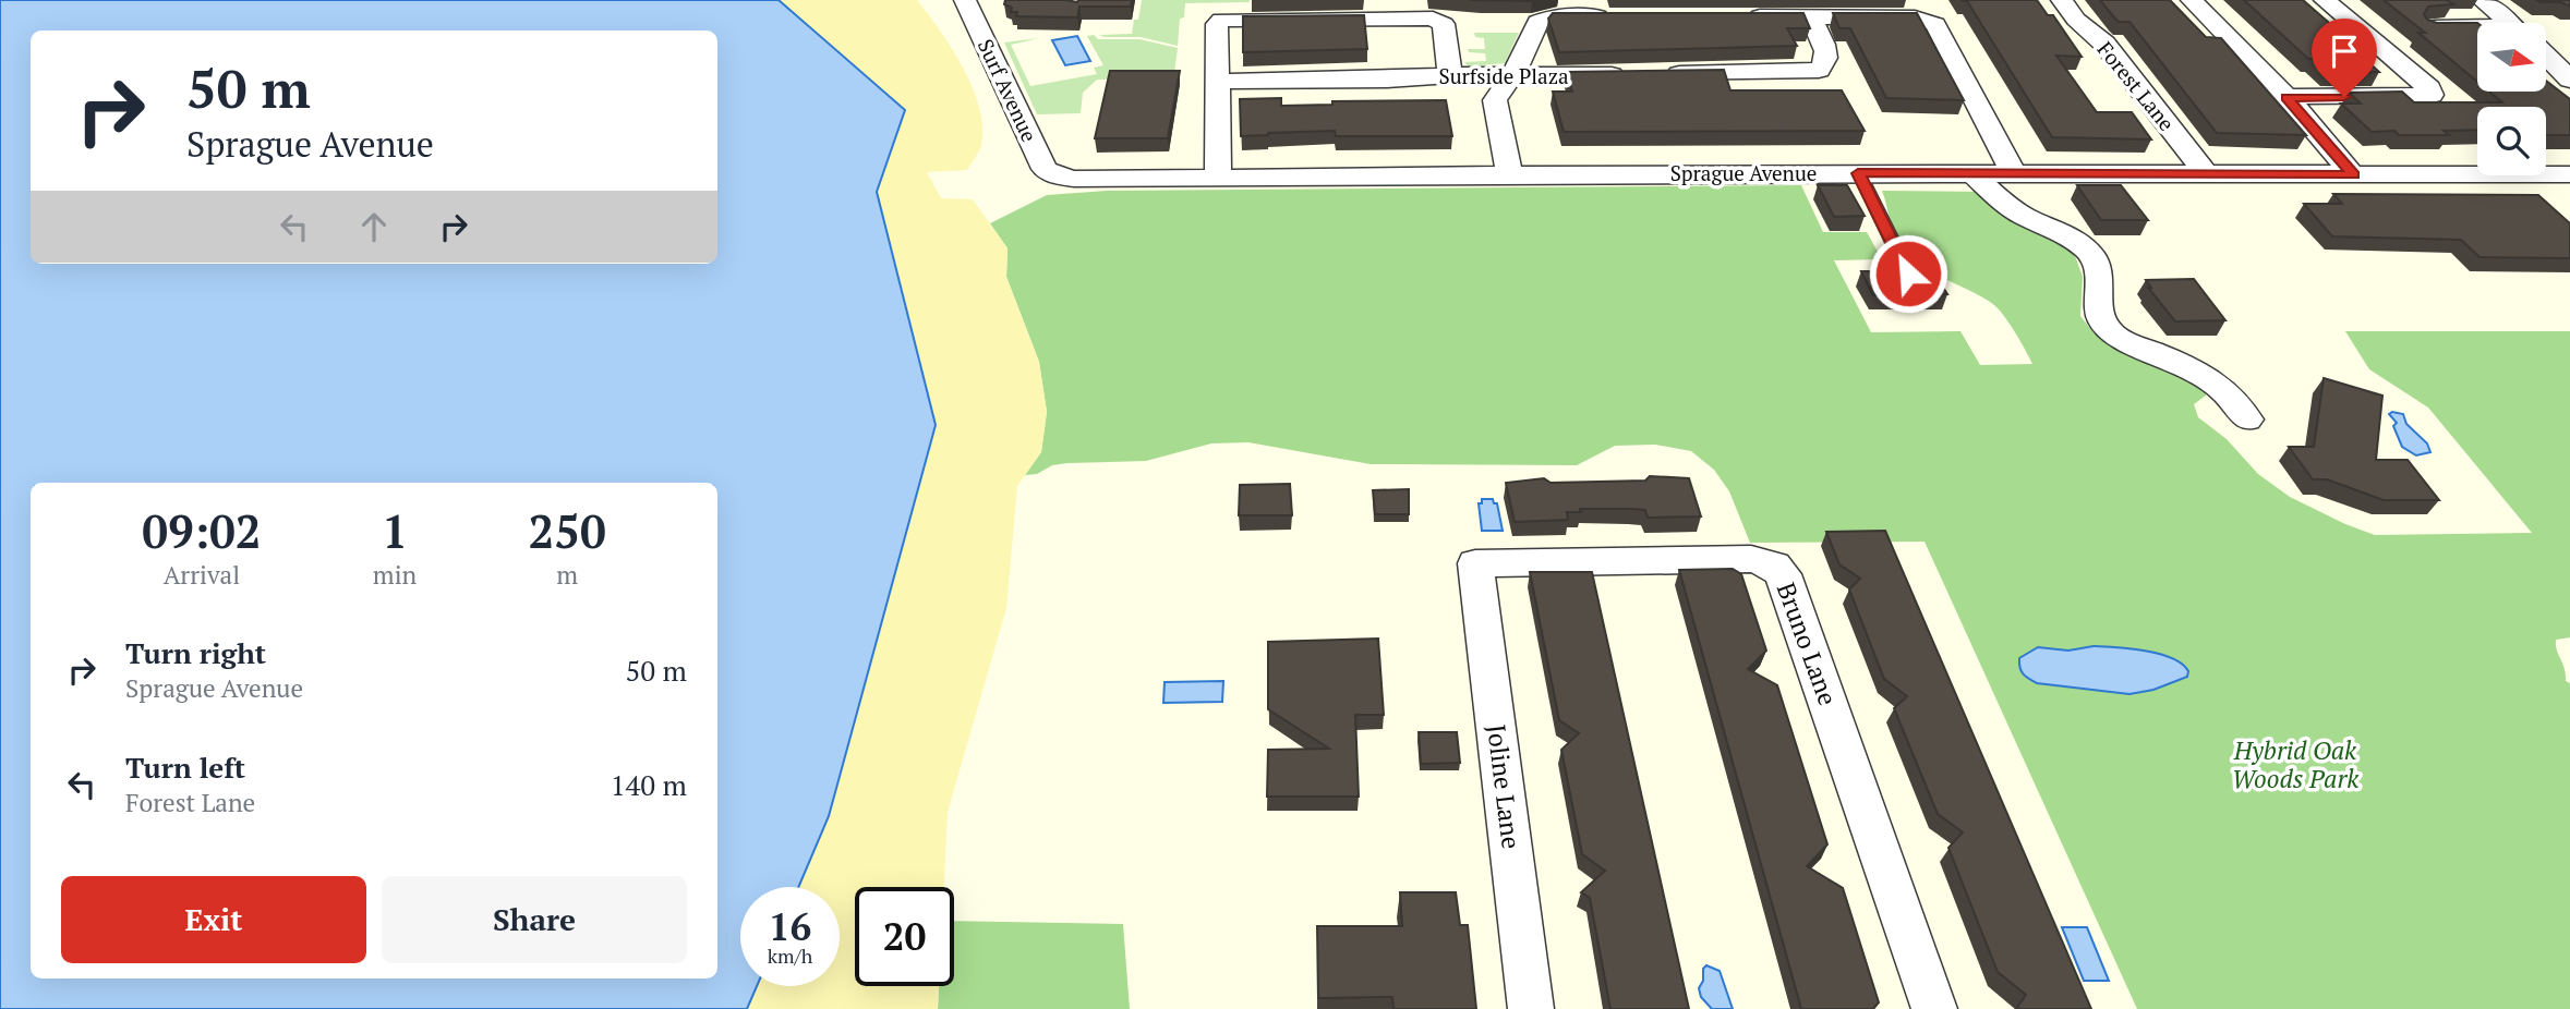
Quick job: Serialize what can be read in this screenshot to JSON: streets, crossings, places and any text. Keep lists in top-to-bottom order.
{
  "streets": {
    "street": [
      "Surfside Plaza",
      "Forest Lane",
      "Surf Avenue",
      "Sprague Avenue",
      "Bruno Lane",
      "Joline Lane"
    ]
  },
  "crossings": [
    ["Forest Lane", "Sprague Avenue"],
    ["Surf Avenue", "Sprague Avenue"],
    ["Bruno Lane", "Joline Lane"]
  ],
  "parks": ["Hybrid Oak Woods Park"],
  "north": "right",
  "page": {
    "turn": ["50 m", "Sprague Avenue"],
    "eta": [
      "09:02",
      "Arrival",
      "1",
      "min",
      "250",
      "m"
    ],
    "list": [
      {
        "name": "Turn right",
        "note": "Sprague Avenue",
        "value": "50 m"
      },
      {
        "name": "Turn left",
        "note": "Forest Lane",
        "value": "140 m"
      }
    ],
    "buttons": ["Exit", "Share"],
    "speed": "16 km/h",
    "limit": "20"
  }
}
